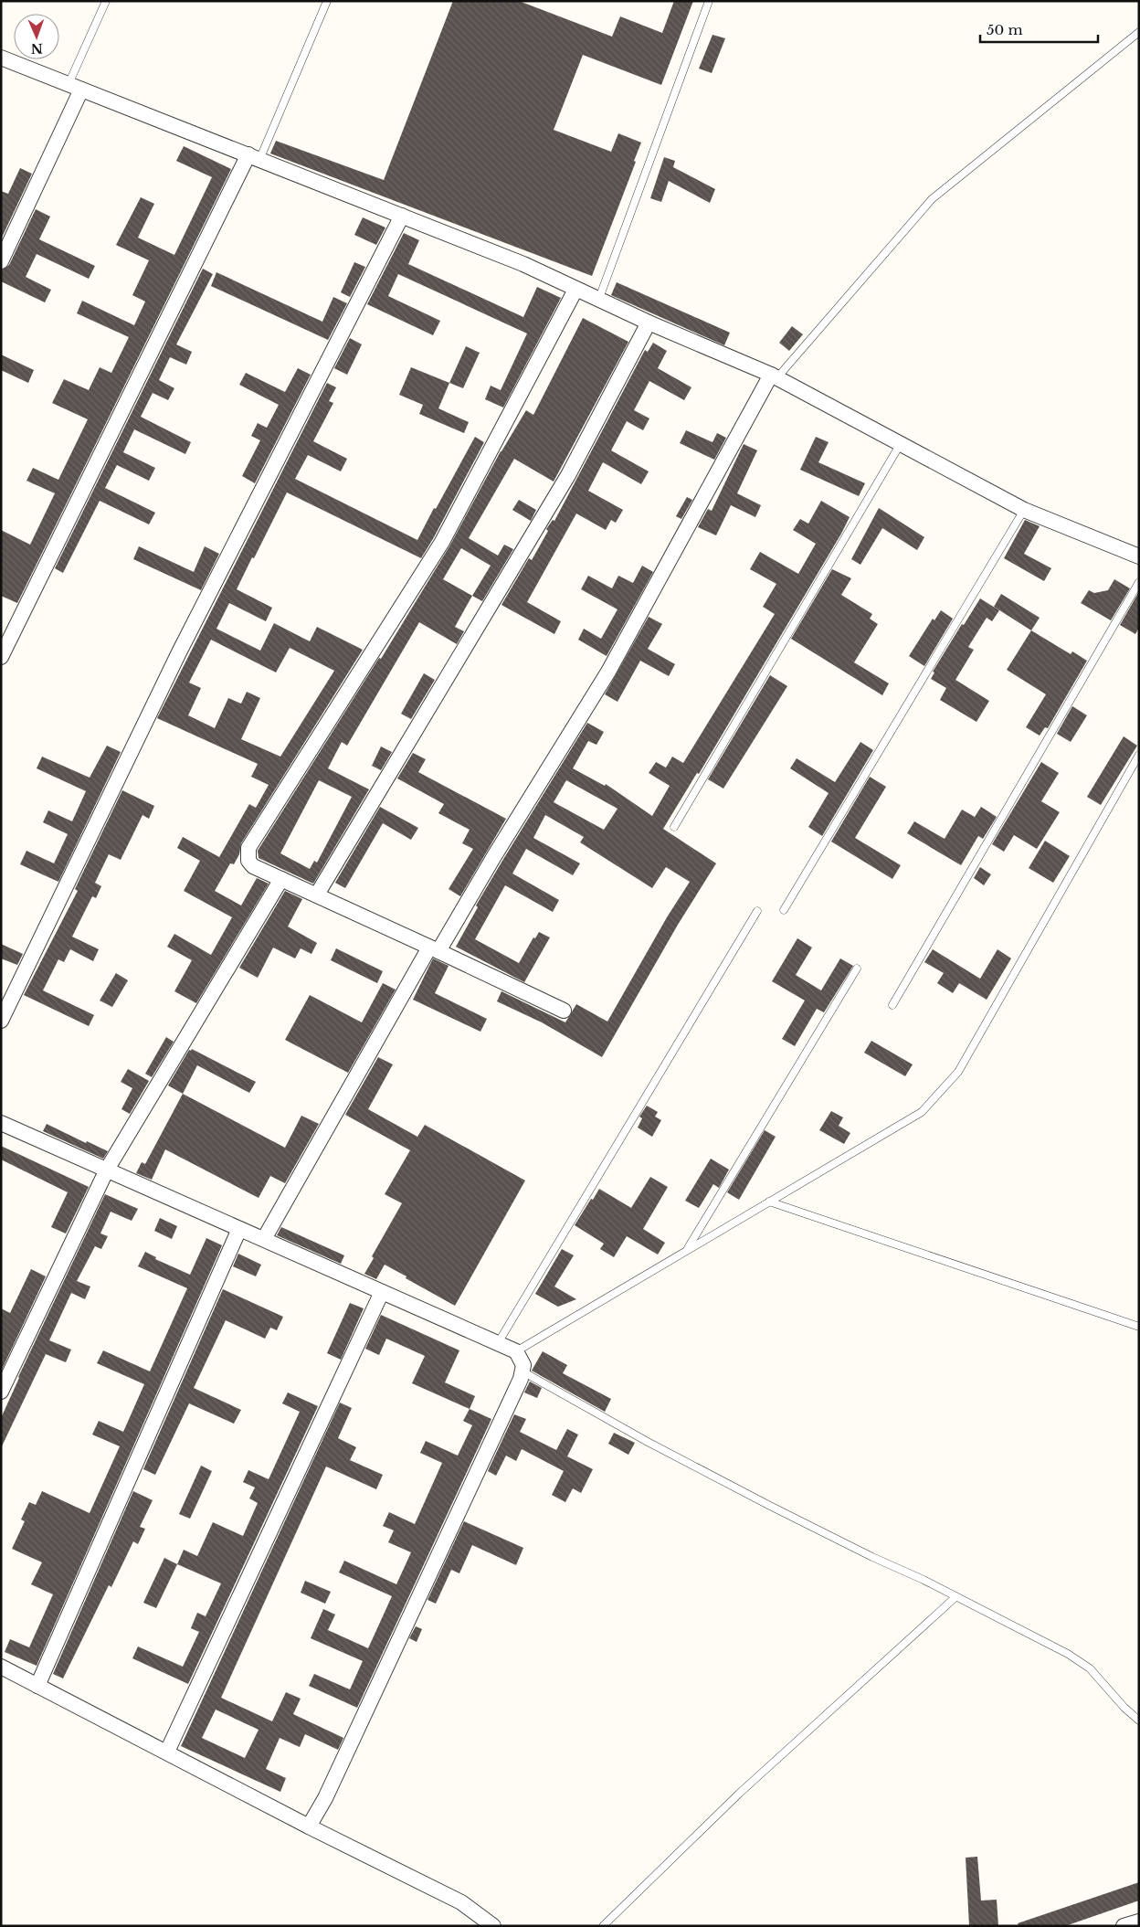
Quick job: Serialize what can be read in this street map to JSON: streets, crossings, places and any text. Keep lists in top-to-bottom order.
{
  "scale_bar": "50 m",
  "north": "bottom"
}
